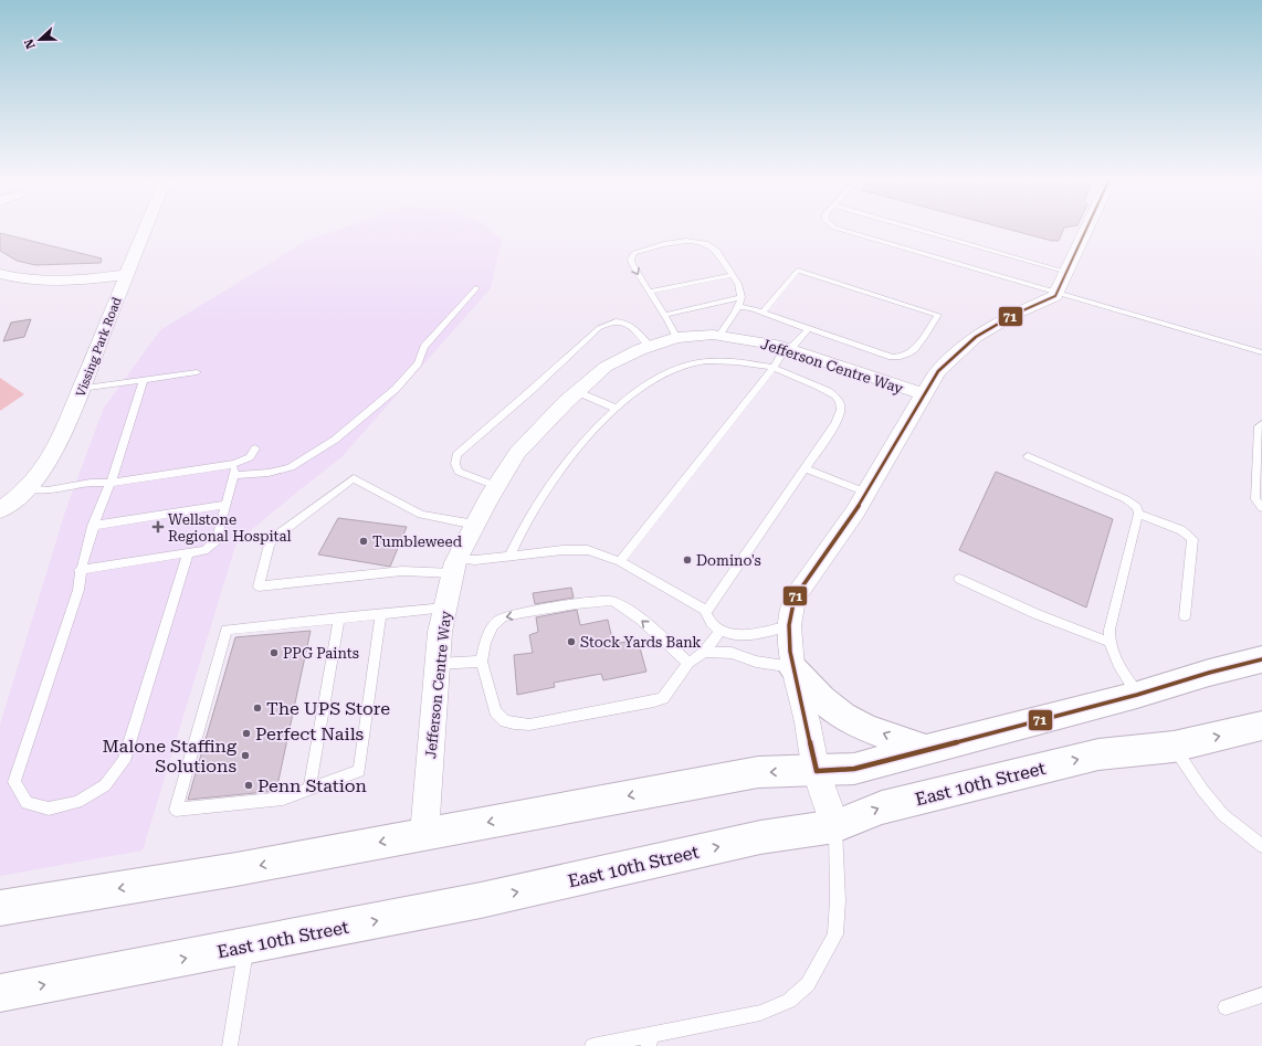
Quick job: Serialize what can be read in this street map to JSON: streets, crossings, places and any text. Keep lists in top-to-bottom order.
{
  "streets": {
    "main road": ["East 10th Street"],
    "street": ["Vissing Park Road", "Jefferson Centre Way"]
  },
  "places": {
    "health": ["Wellstone Regional Hospital"],
    "other": [
      "Tumbleweed",
      "Domino's",
      "Stock Yards Bank",
      "PPG Paints",
      "The UPS Store",
      "Perfect Nails",
      "Malone Staffing Solutions",
      "Penn Station"
    ]
  },
  "lines": ["transit line 71"],
  "north": "left"
}
